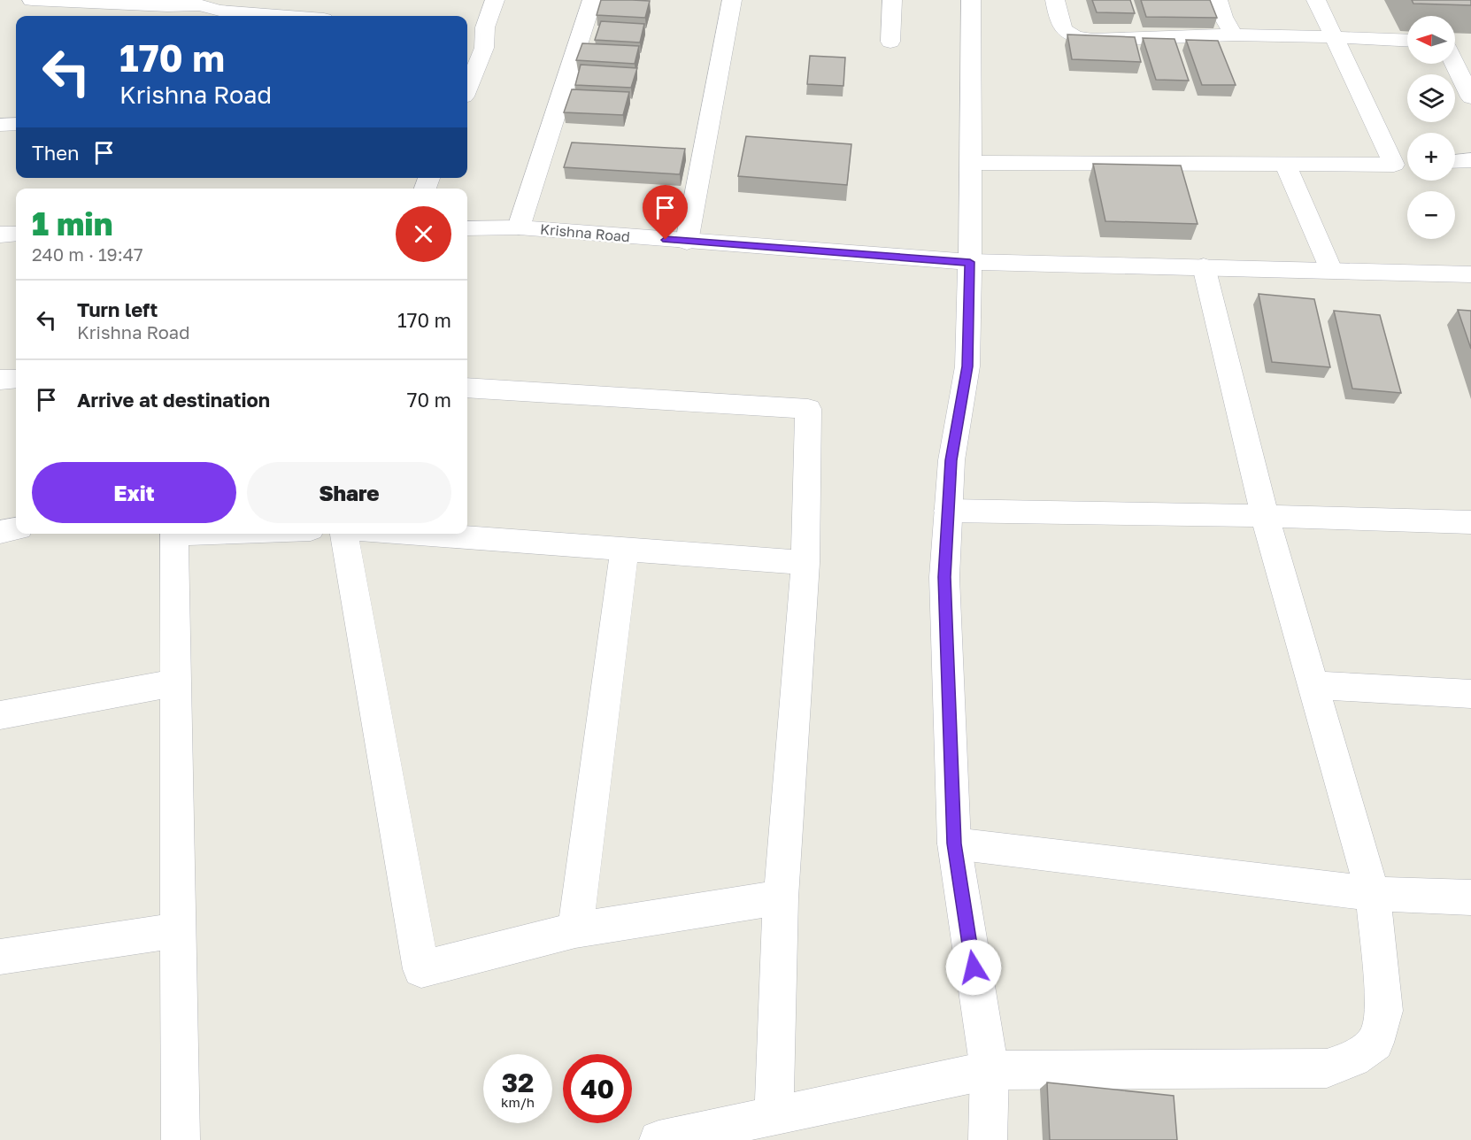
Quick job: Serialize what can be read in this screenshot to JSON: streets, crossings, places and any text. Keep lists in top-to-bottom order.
{
  "streets": {
    "street": ["Krishna Road"]
  },
  "north": "left",
  "page": {
    "map_buttons": ["+", "−"],
    "turn": ["170 m", "Krishna Road"],
    "then": "Then",
    "heading": ["1 min", "240 m · 19:47"],
    "list": [
      {
        "name": "Turn left",
        "note": "Krishna Road",
        "value": "170 m"
      },
      {
        "name": "Arrive at destination",
        "value": "70 m"
      }
    ],
    "buttons": ["Exit", "Share"],
    "speed": "32 km/h",
    "limit": "40"
  }
}
